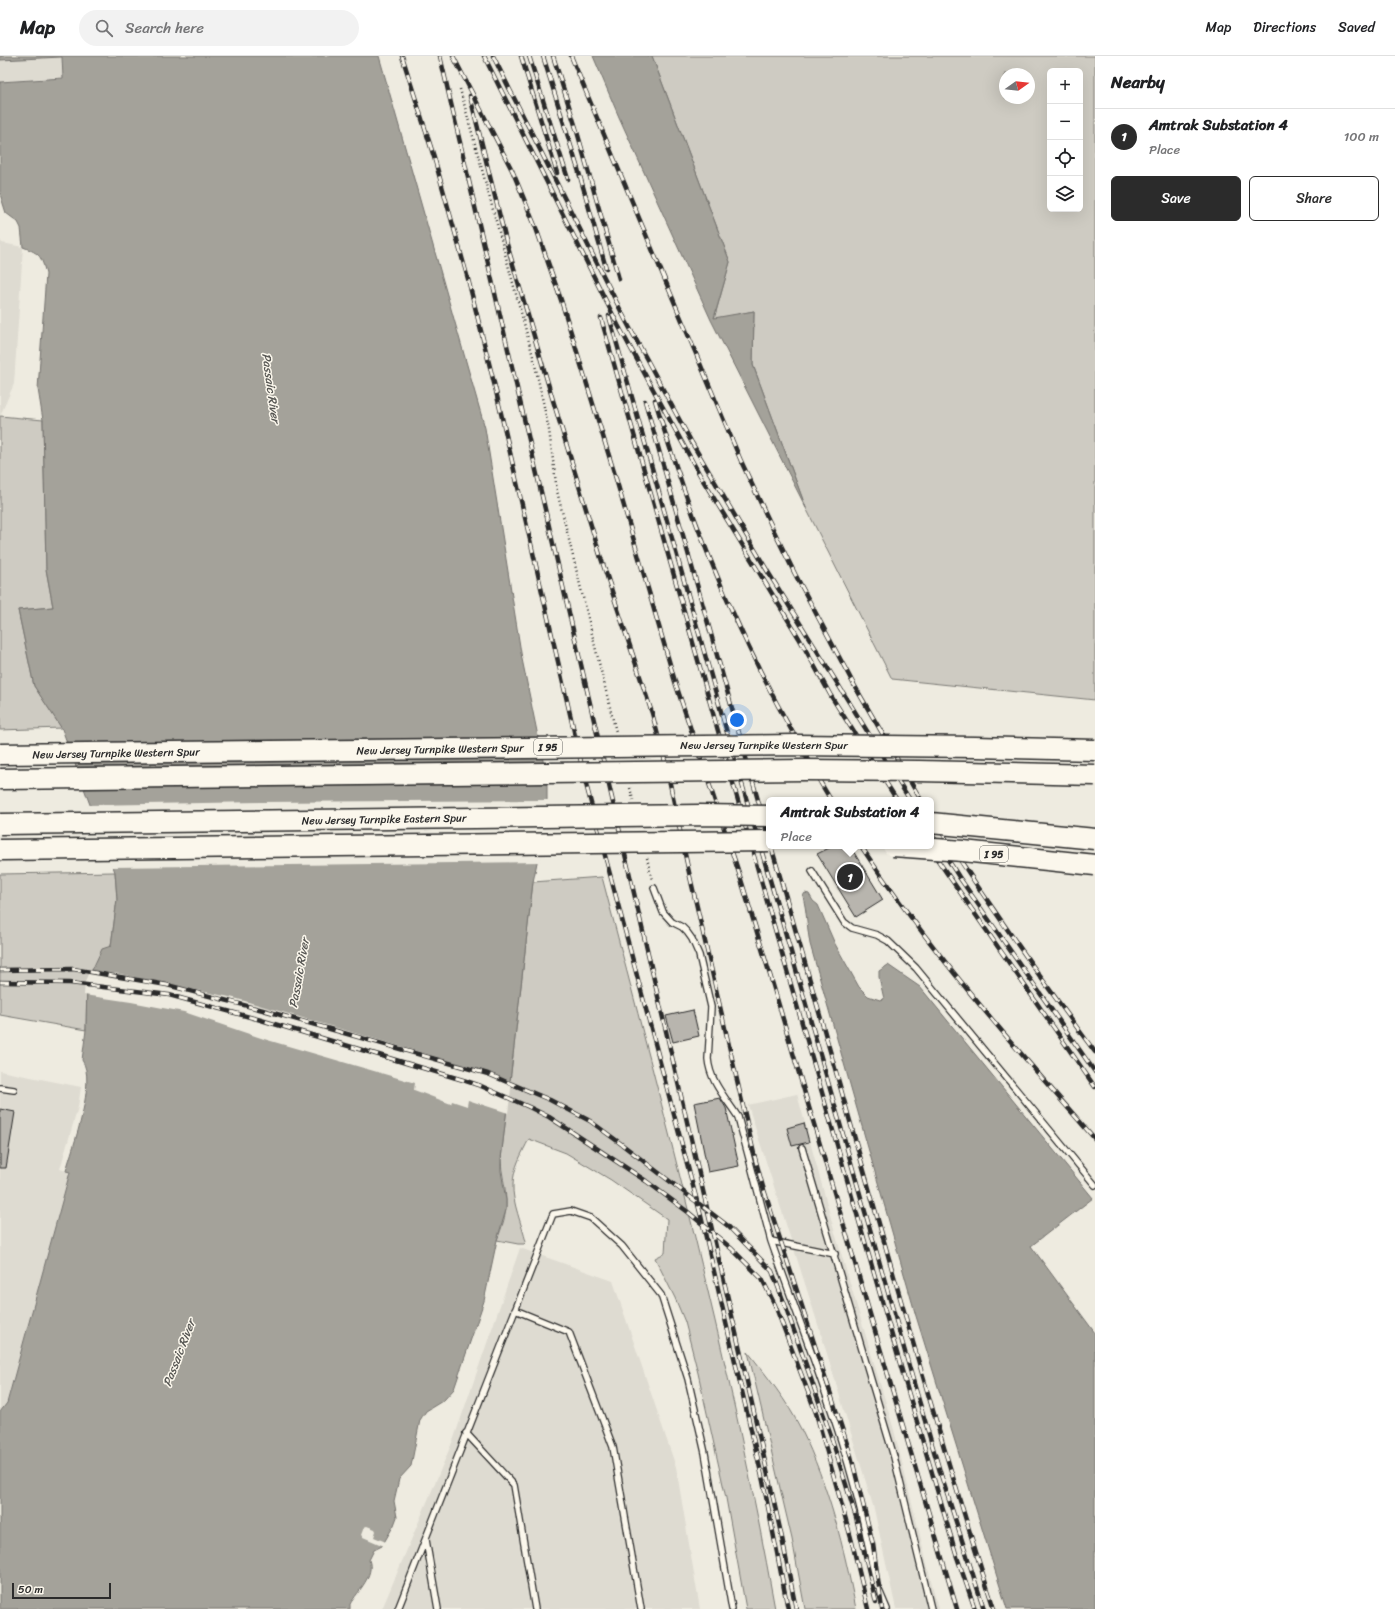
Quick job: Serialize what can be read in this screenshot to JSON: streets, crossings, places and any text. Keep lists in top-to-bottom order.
{
  "streets": {
    "highway": ["New Jersey Turnpike Western Spur", "I 95", "New Jersey Turnpike Eastern Spur"]
  },
  "water": ["Passaic River"],
  "scale_bar": "50 m",
  "north": "right",
  "page": {
    "header": "Map",
    "search": "Search here",
    "nav": ["Map", "Directions", "Saved"],
    "heading": "Nearby",
    "map_buttons": ["+", "−"],
    "list": [
      {
        "mark": "1",
        "name": "Amtrak Substation 4",
        "note": "Place",
        "value": "100 m"
      }
    ],
    "buttons": ["Save", "Share"],
    "popup": ["Amtrak Substation 4", "Place"],
    "pins": "1",
    "scale": "50 m"
  }
}
